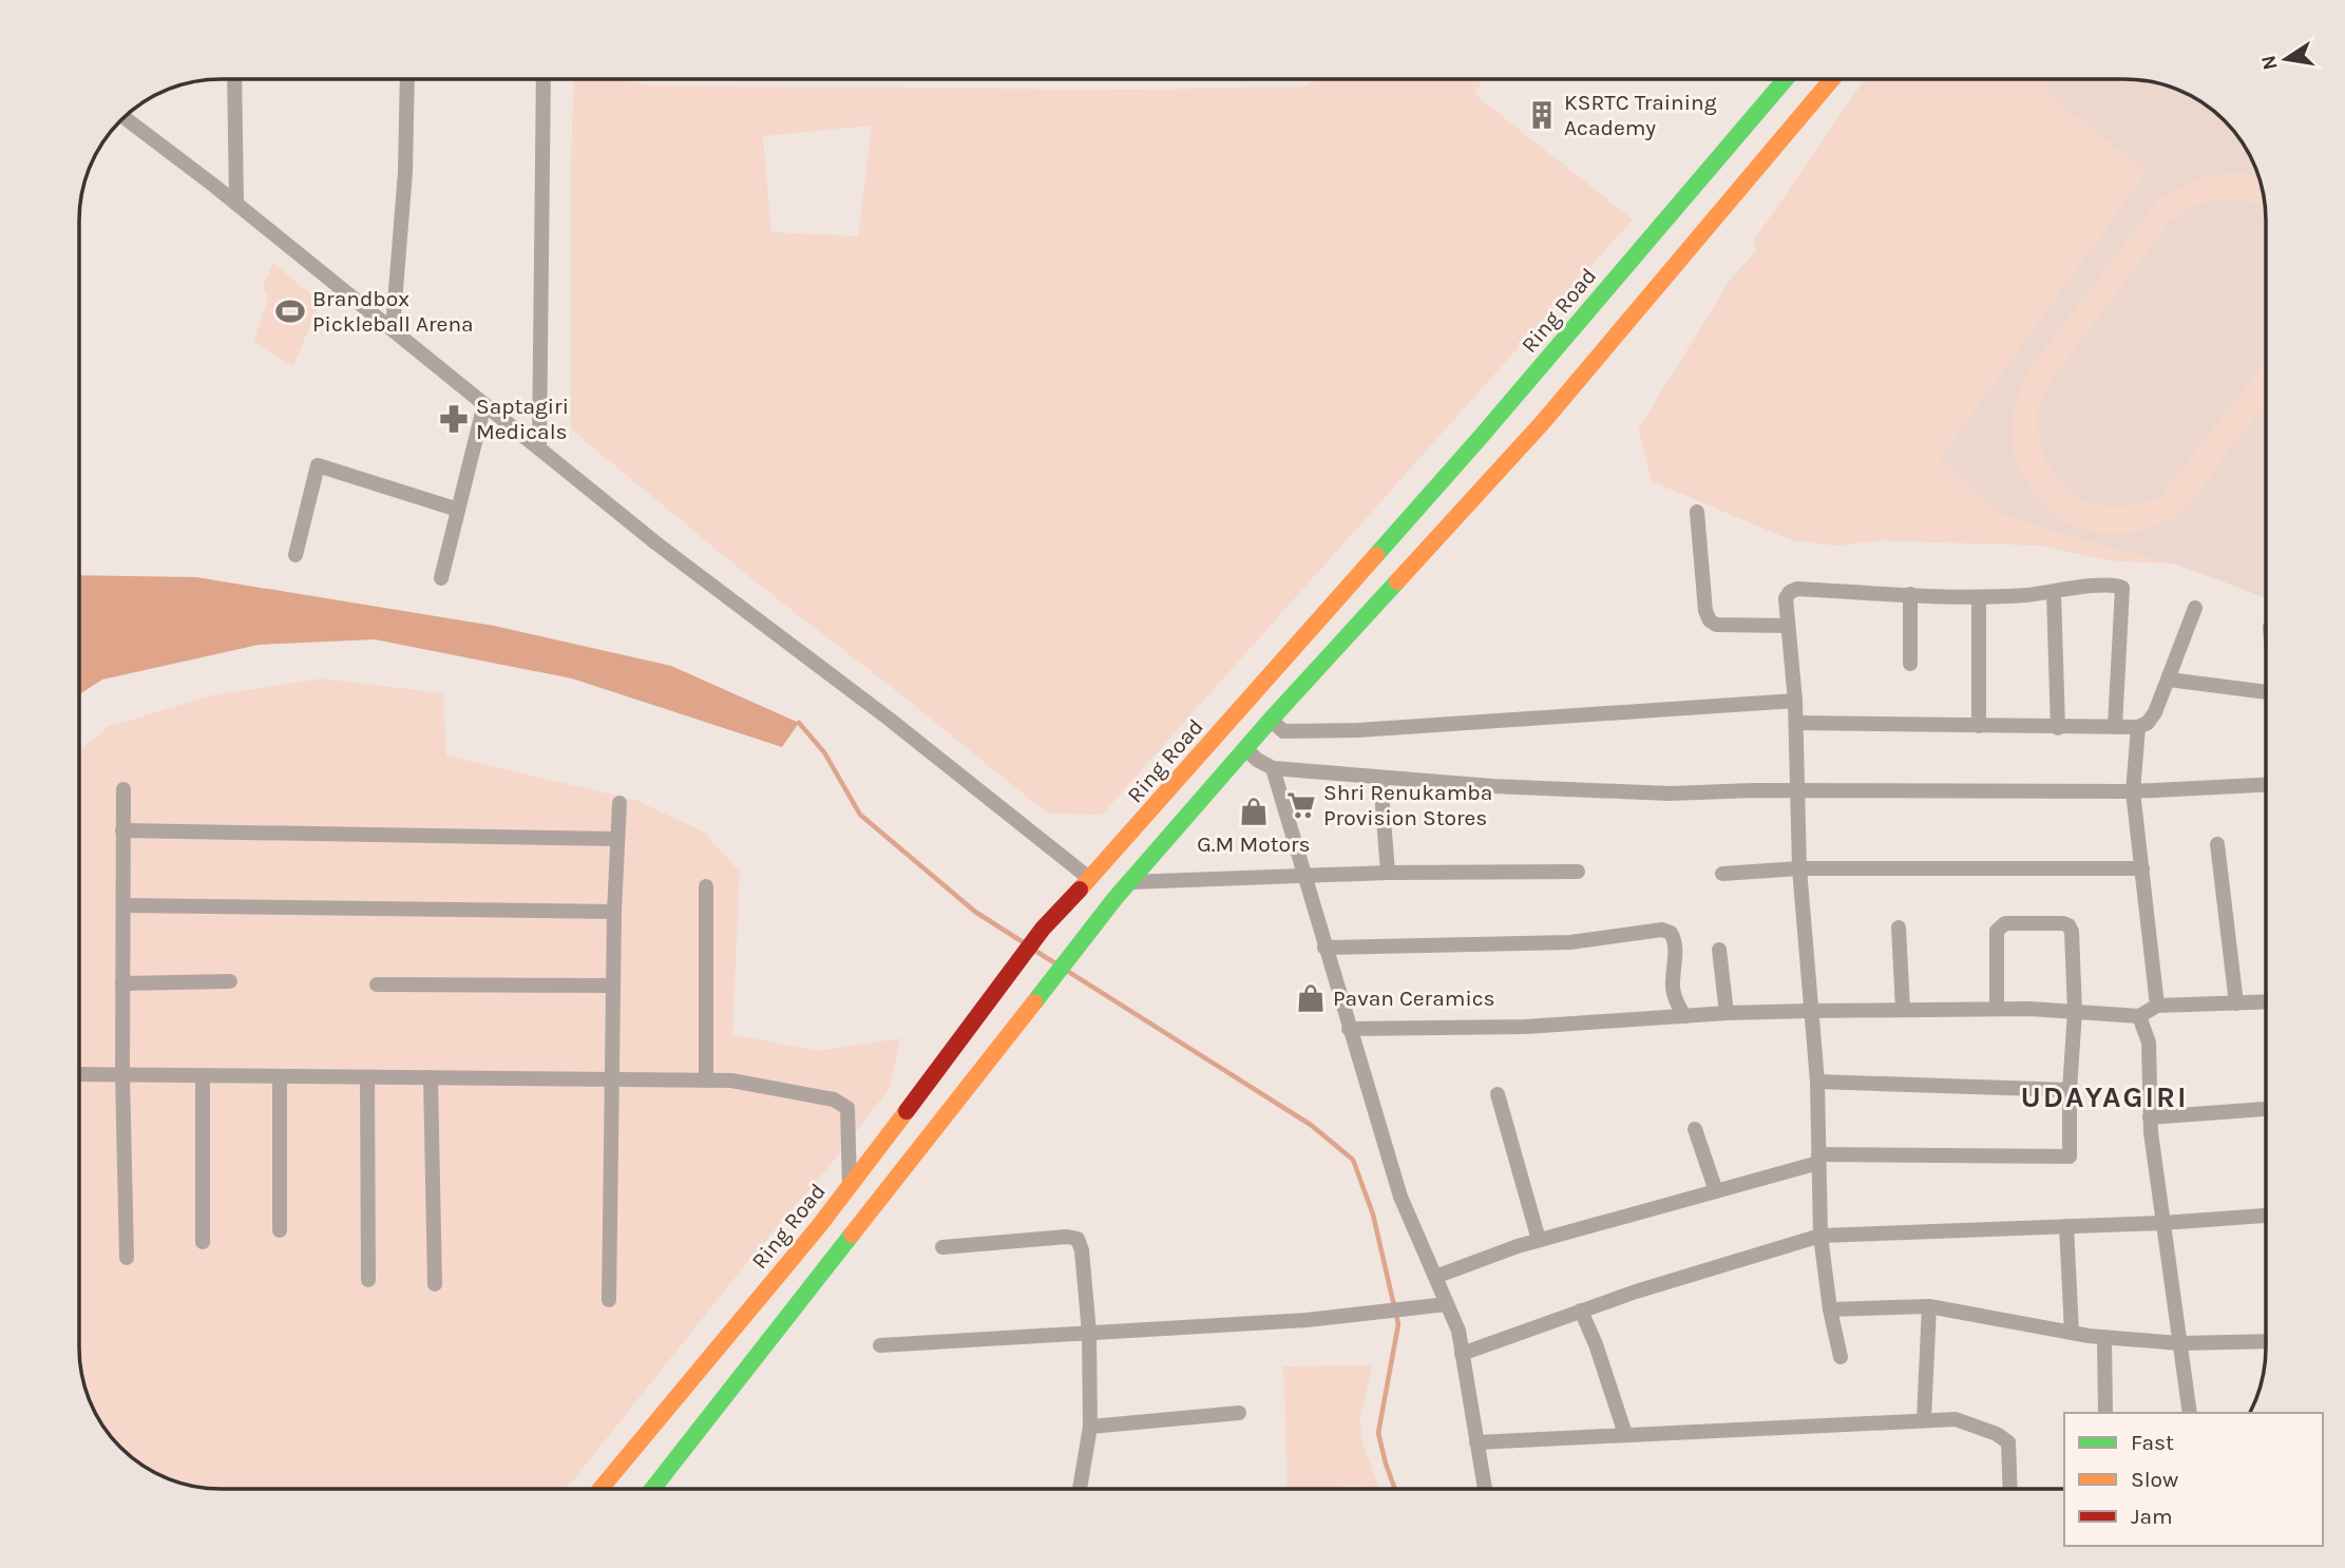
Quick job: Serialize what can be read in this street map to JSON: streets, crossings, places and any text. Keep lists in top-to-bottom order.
{
  "streets": {
    "main road": ["Ring Road"]
  },
  "districts": ["UDAYAGIRI"],
  "places": {
    "building": ["KSRTC Training Academy"],
    "sports": ["Brandbox Pickleball Arena"],
    "pharmacy": ["Saptagiri Medicals"],
    "supermarket": ["Shri Renukamba Provision Stores"],
    "shop": ["G.M Motors", "Pavan Ceramics"]
  },
  "legend": ["Fast", "Slow", "Jam"],
  "north": "left"
}
